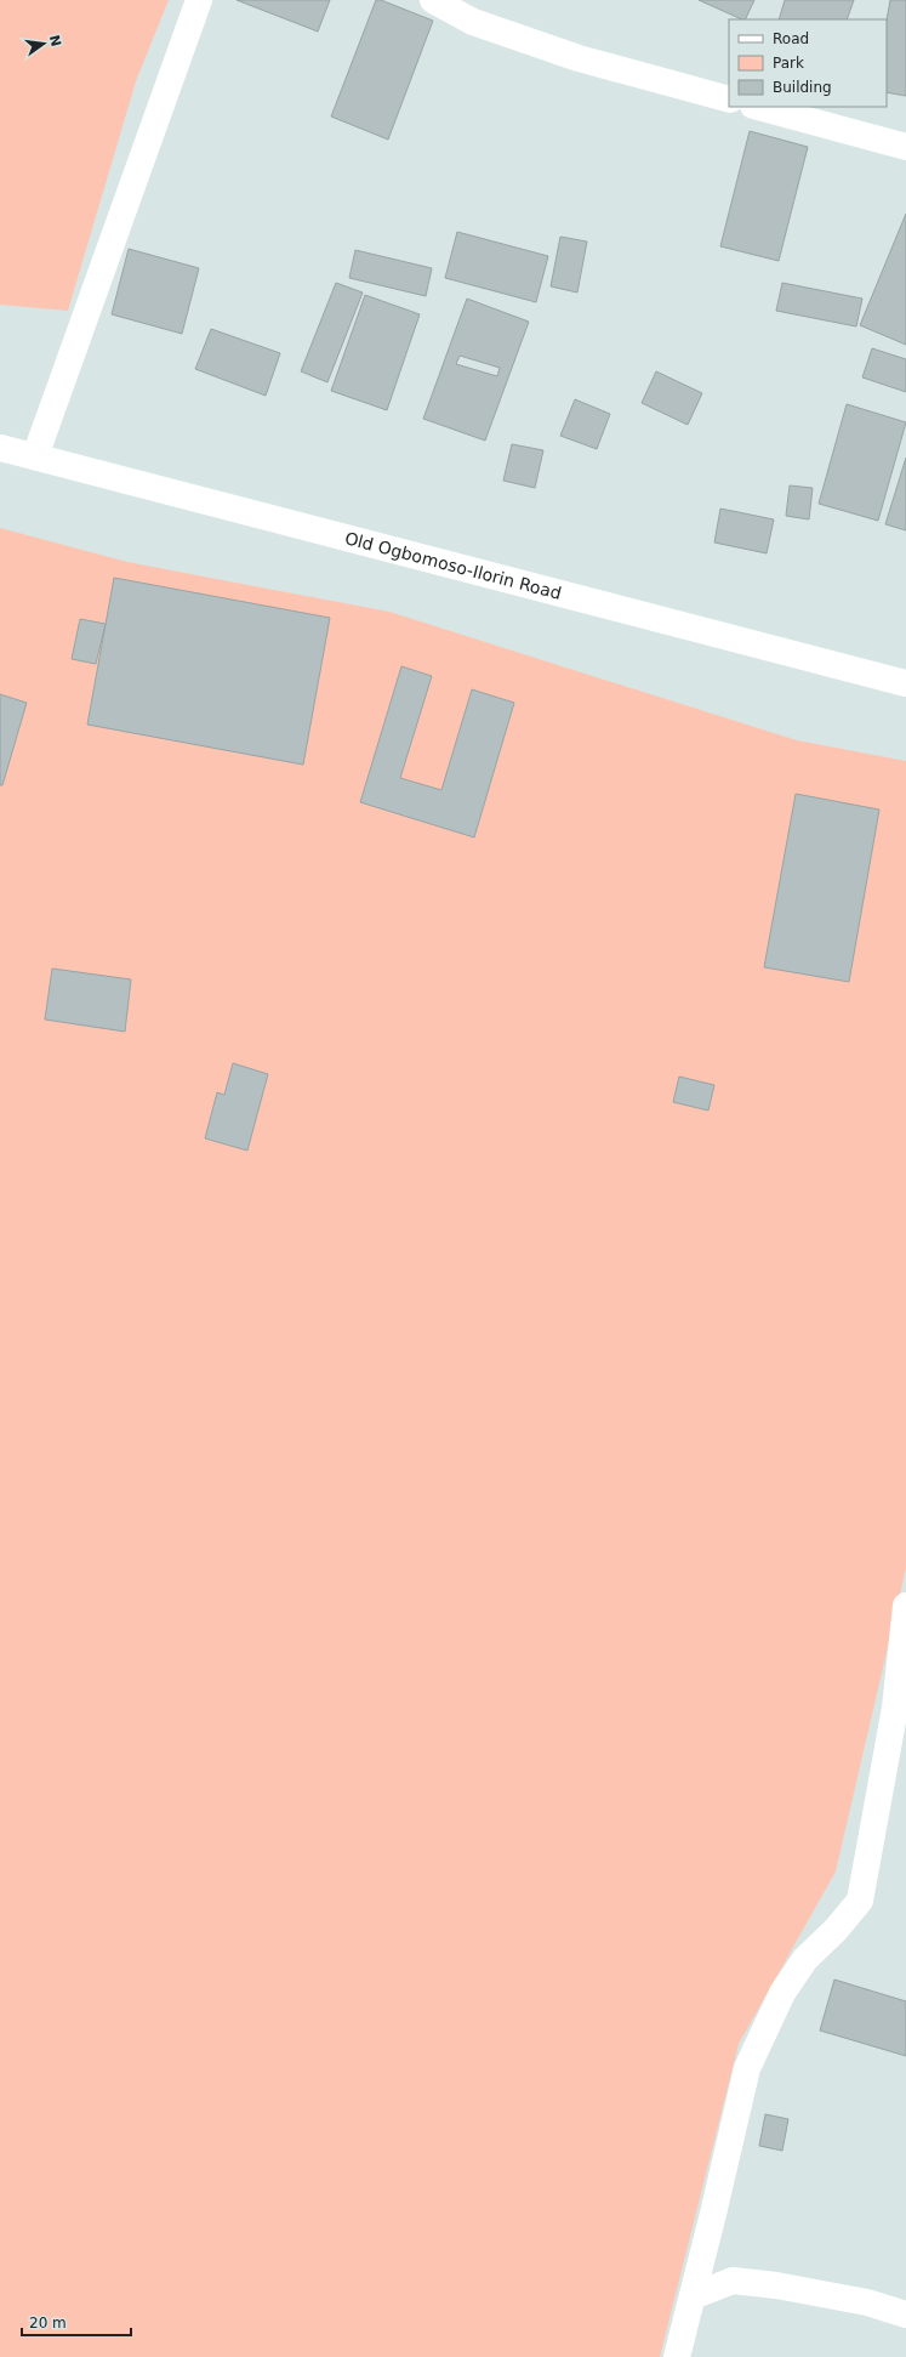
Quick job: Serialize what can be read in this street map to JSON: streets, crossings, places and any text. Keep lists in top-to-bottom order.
{
  "streets": {
    "main road": ["Old Ogbomoso-Ilorin Road"]
  },
  "legend": ["Road", "Park", "Building"],
  "scale_bar": "20 m",
  "north": "right"
}
